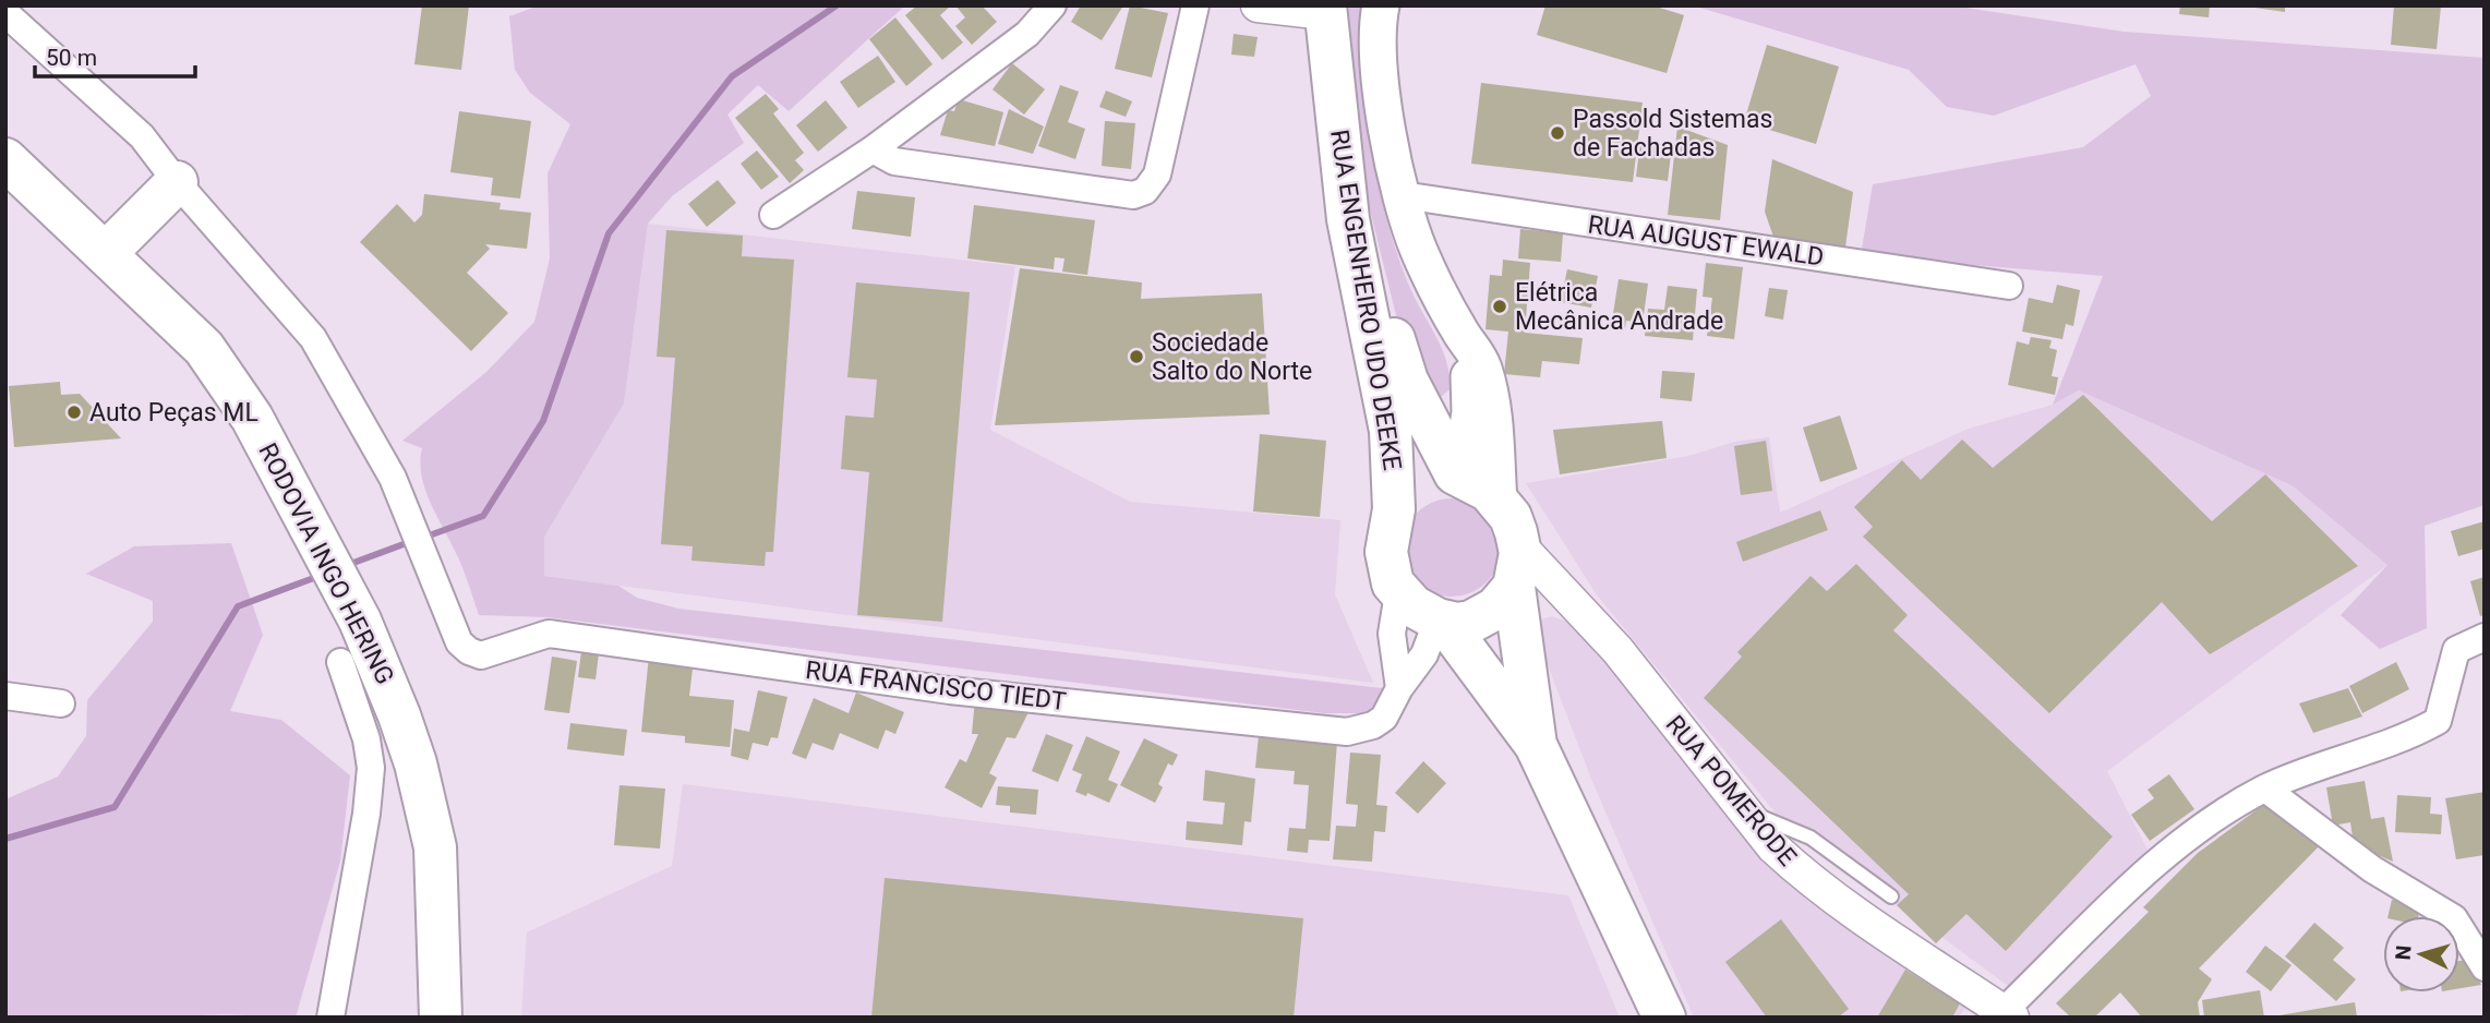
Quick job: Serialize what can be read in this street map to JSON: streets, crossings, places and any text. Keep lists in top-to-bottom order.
{
  "streets": {
    "main road": ["RUA ENGENHEIRO UDO DEEKE", "RODOVIA INGO HERING"],
    "street": ["RUA AUGUST EWALD", "RUA FRANCISCO TIEDT", "RUA POMERODE"]
  },
  "crossings": [
    ["RUA ENGENHEIRO UDO DEEKE", "RUA FRANCISCO TIEDT"],
    ["RUA ENGENHEIRO UDO DEEKE", "RUA POMERODE"],
    ["RUA FRANCISCO TIEDT", "RUA POMERODE"]
  ],
  "places": [
    "Passold Sistemas de Fachadas",
    "Elétrica Mecânica Andrade",
    "Sociedade Salto do Norte",
    "Auto Peças ML"
  ],
  "scale_bar": "50 m",
  "north": "left"
}
